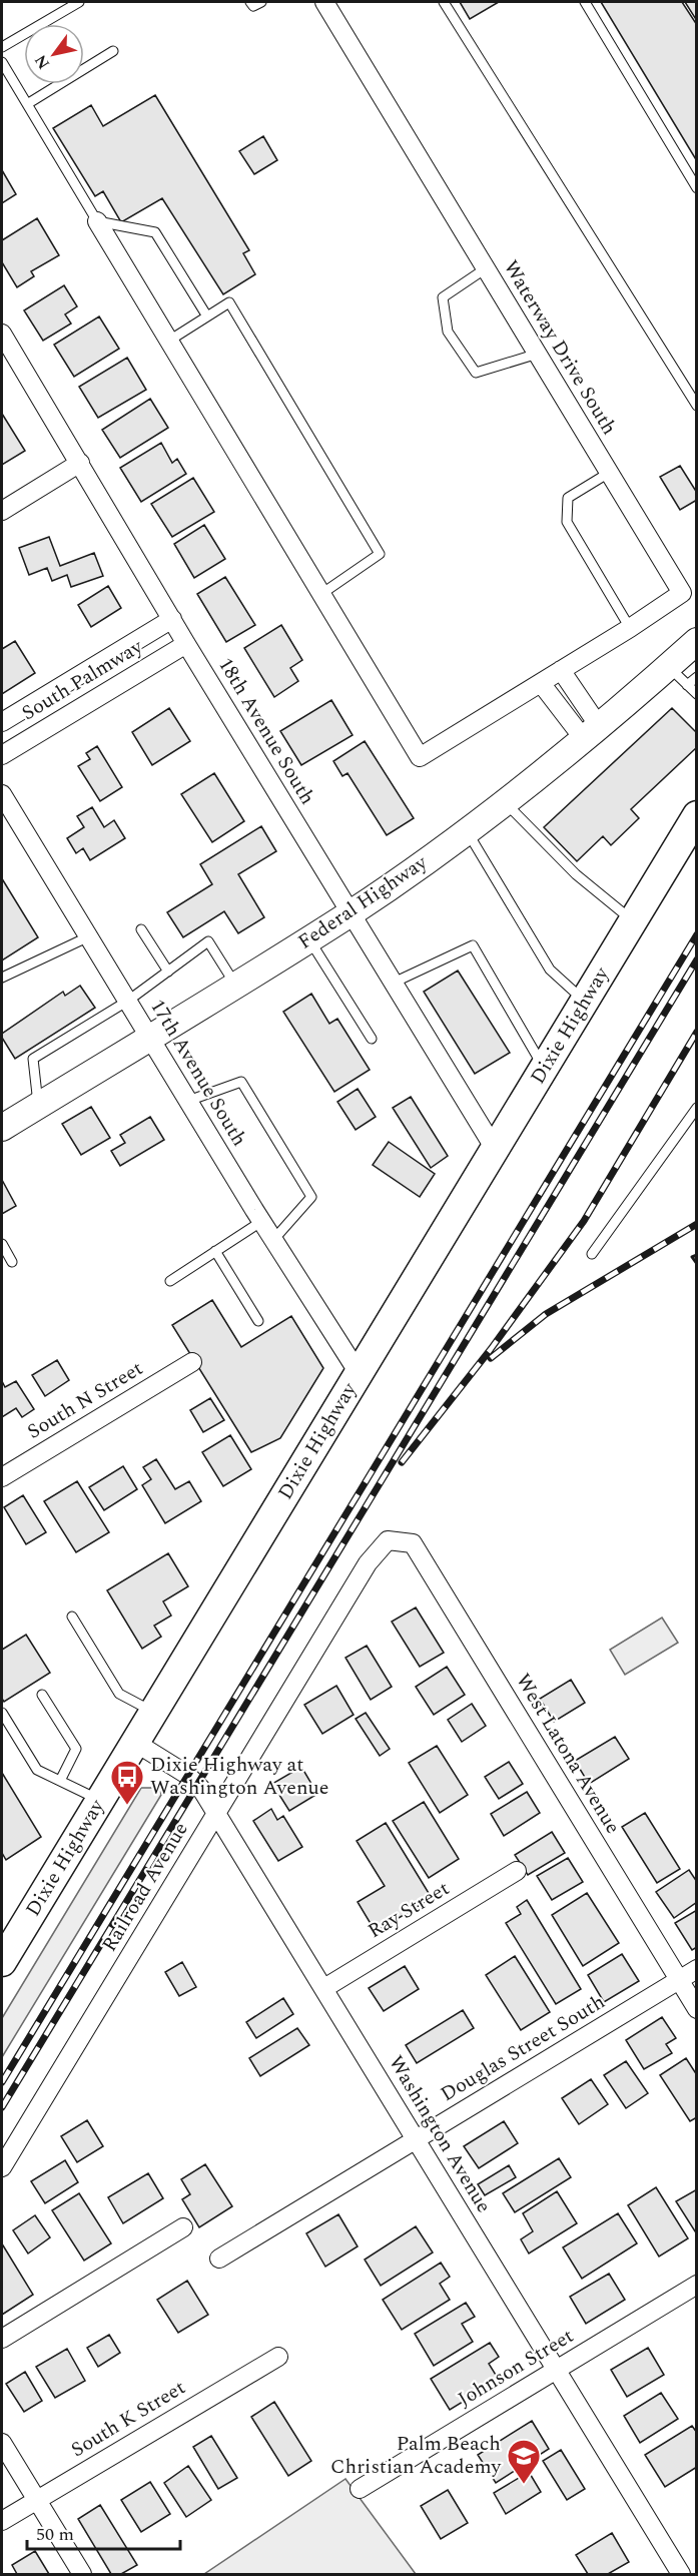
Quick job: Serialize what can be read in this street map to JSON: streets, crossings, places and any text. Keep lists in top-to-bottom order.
{
  "streets": {
    "main road": ["Federal Highway", "Dixie Highway"],
    "street": [
      "Waterway Drive South",
      "South Palmway",
      "18th Avenue South",
      "17th Avenue South",
      "South N Street",
      "West Latona Avenue",
      "Railroad Avenue",
      "Ray Street",
      "Douglas Street South",
      "Washington Avenue",
      "Johnson Street",
      "South K Street"
    ]
  },
  "crossings": [
    ["South Palmway", "18th Avenue South"],
    ["18th Avenue South", "Federal Highway"],
    ["18th Avenue South", "Dixie Highway"],
    ["Federal Highway", "17th Avenue South"],
    ["Dixie Highway", "17th Avenue South"],
    ["Dixie Highway", "Washington Avenue"],
    ["West Latona Avenue", "Railroad Avenue"],
    ["West Latona Avenue", "Douglas Street South"],
    ["Railroad Avenue", "Washington Avenue"],
    ["Ray Street", "Washington Avenue"],
    ["Douglas Street South", "Washington Avenue"],
    ["Washington Avenue", "Johnson Street"]
  ],
  "places": {
    "bus stop": ["Dixie Highway at Washington Avenue"],
    "school or university": ["Palm Beach Christian Academy"]
  },
  "scale_bar": "50 m",
  "north": "bottom left"
}
